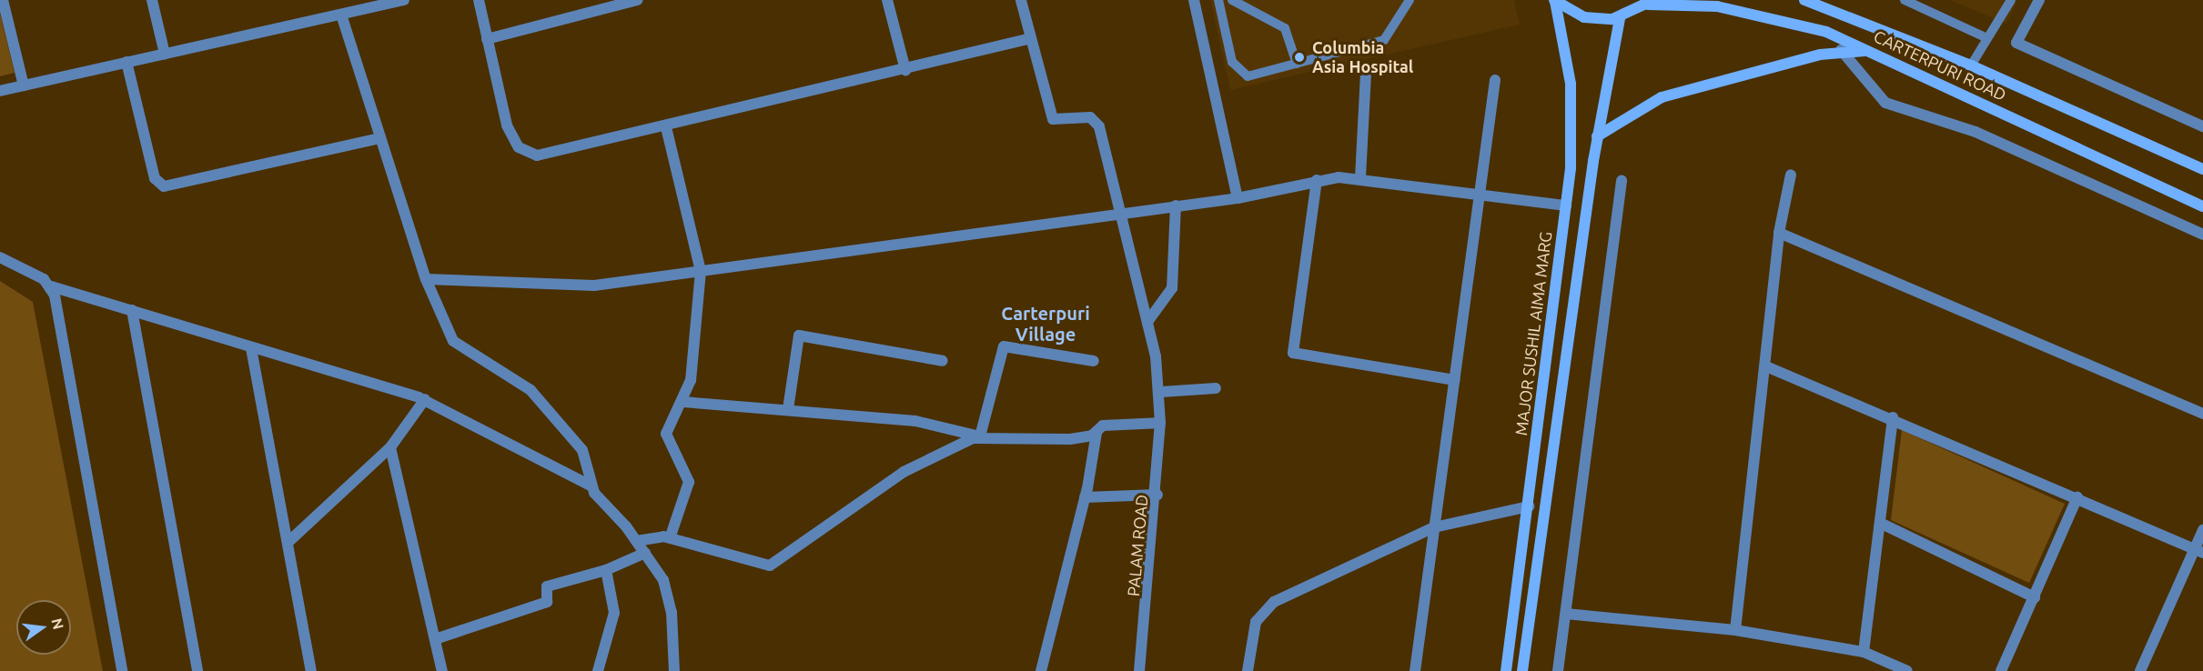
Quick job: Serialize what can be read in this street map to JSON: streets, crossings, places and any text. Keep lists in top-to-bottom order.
{
  "streets": {
    "main road": ["CARTERPURI ROAD", "MAJOR SUSHIL AIMA MARG"],
    "street": ["PALAM ROAD"]
  },
  "districts": ["Carterpuri Village"],
  "places": ["Columbia Asia Hospital"],
  "north": "right"
}
